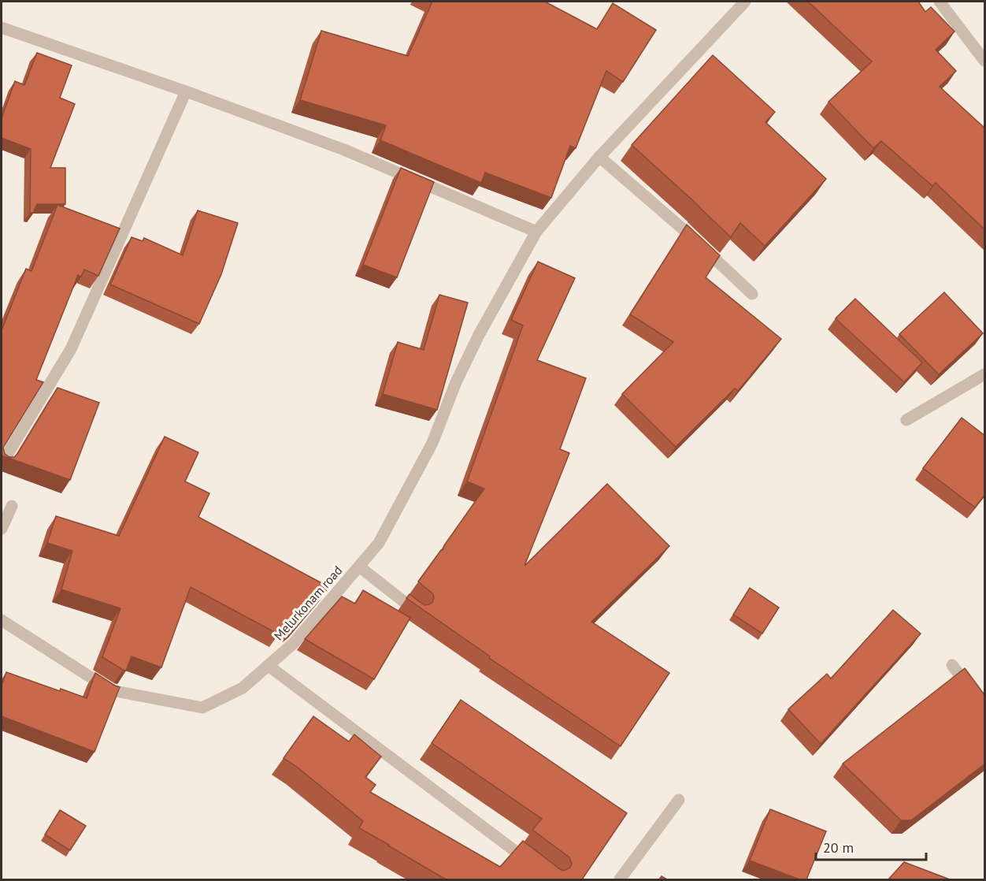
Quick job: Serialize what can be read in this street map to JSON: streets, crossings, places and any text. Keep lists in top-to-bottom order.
{
  "streets": {
    "street": ["Melurkonam road"]
  },
  "scale_bar": "20 m"
}
